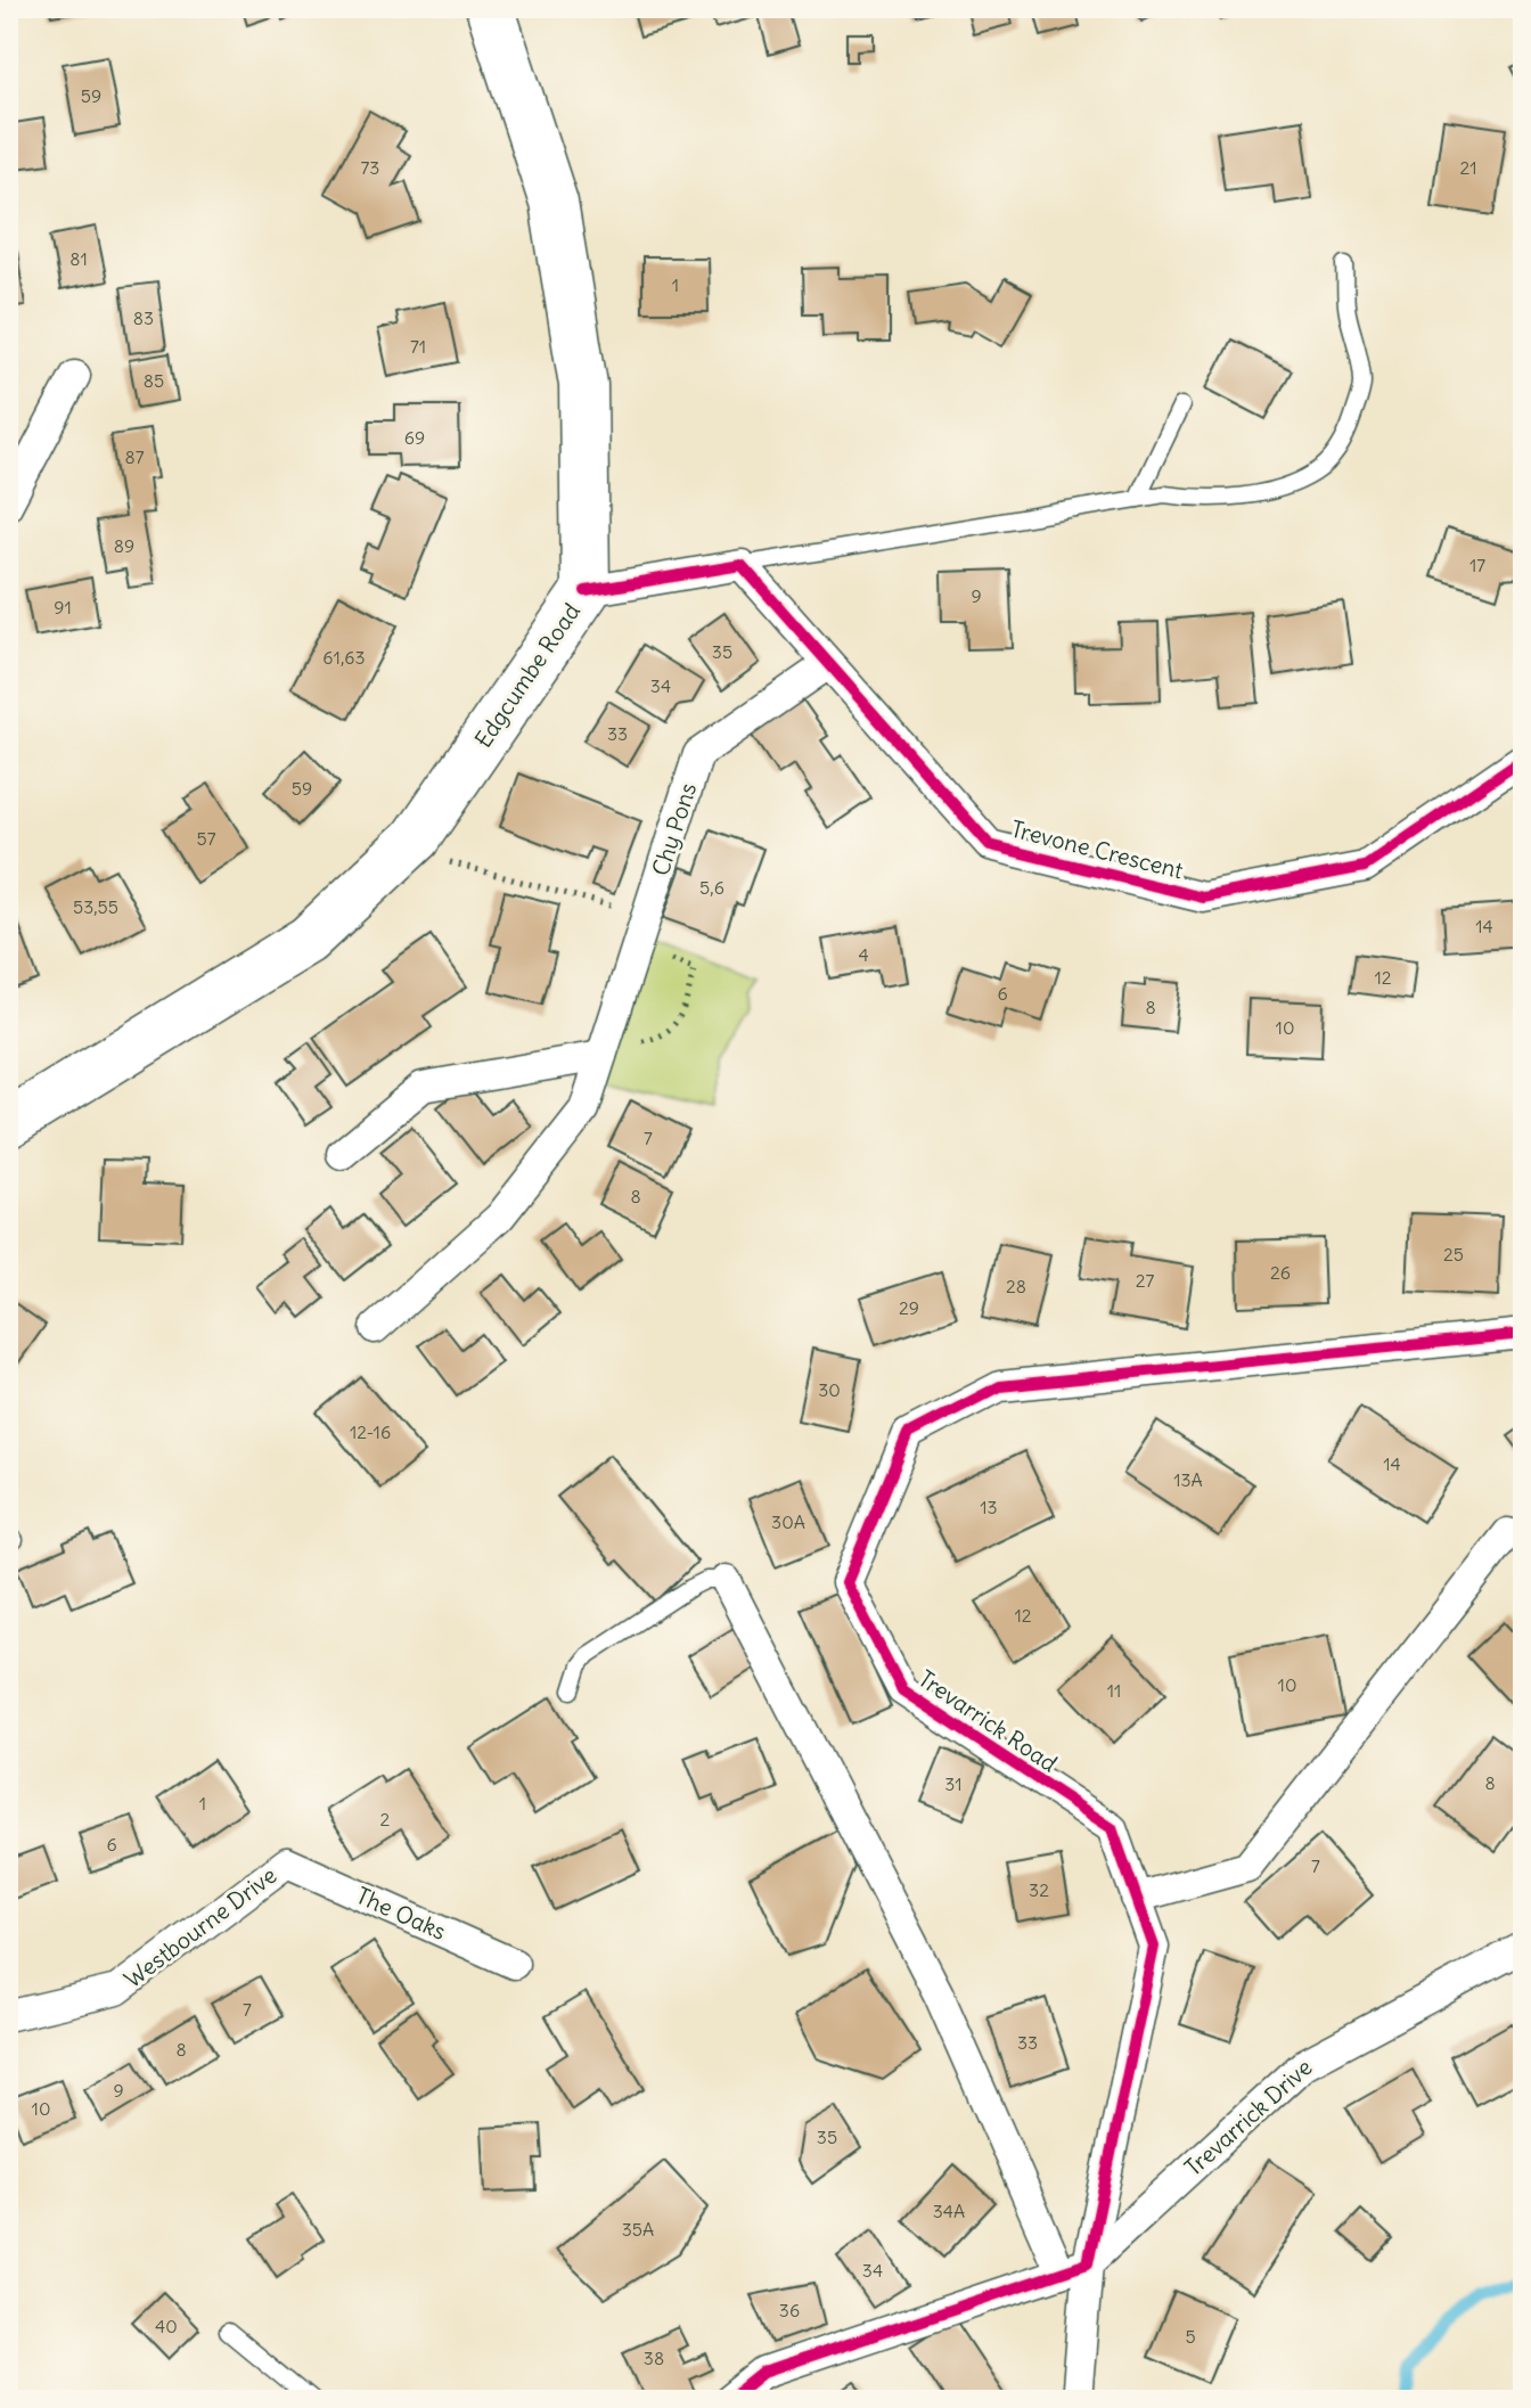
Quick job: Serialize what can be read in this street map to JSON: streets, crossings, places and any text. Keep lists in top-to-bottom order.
{
  "streets": {
    "main road": ["Edgcumbe Road"],
    "street": [
      "Chy Pons",
      "Trevone Crescent",
      "Trevarrick Road",
      "The Oaks",
      "Westbourne Drive",
      "Trevarrick Drive"
    ]
  },
  "crossings": [
    ["Chy Pons", "Trevone Crescent"],
    ["Trevarrick Road", "Trevarrick Drive"],
    ["The Oaks", "Westbourne Drive"]
  ],
  "house_numbers": [
    "59",
    "73",
    "21",
    "81",
    "1",
    "83",
    "71",
    "85",
    "69",
    "87",
    "89",
    "17",
    "9",
    "91",
    "35",
    "61,63",
    "34",
    "33",
    "59",
    "57",
    "5,6",
    "53,55",
    "14",
    "4",
    "12",
    "6",
    "8",
    "10",
    "7",
    "8",
    "25",
    "26",
    "27",
    "28",
    "29",
    "30",
    "12-16",
    "14",
    "13A",
    "13",
    "30A",
    "12",
    "10",
    "11",
    "8",
    "31",
    "1",
    "2",
    "6",
    "7",
    "32",
    "7",
    "33",
    "8",
    "9",
    "10",
    "35",
    "34A",
    "35A",
    "34",
    "36",
    "40",
    "5",
    "38"
  ]
}
